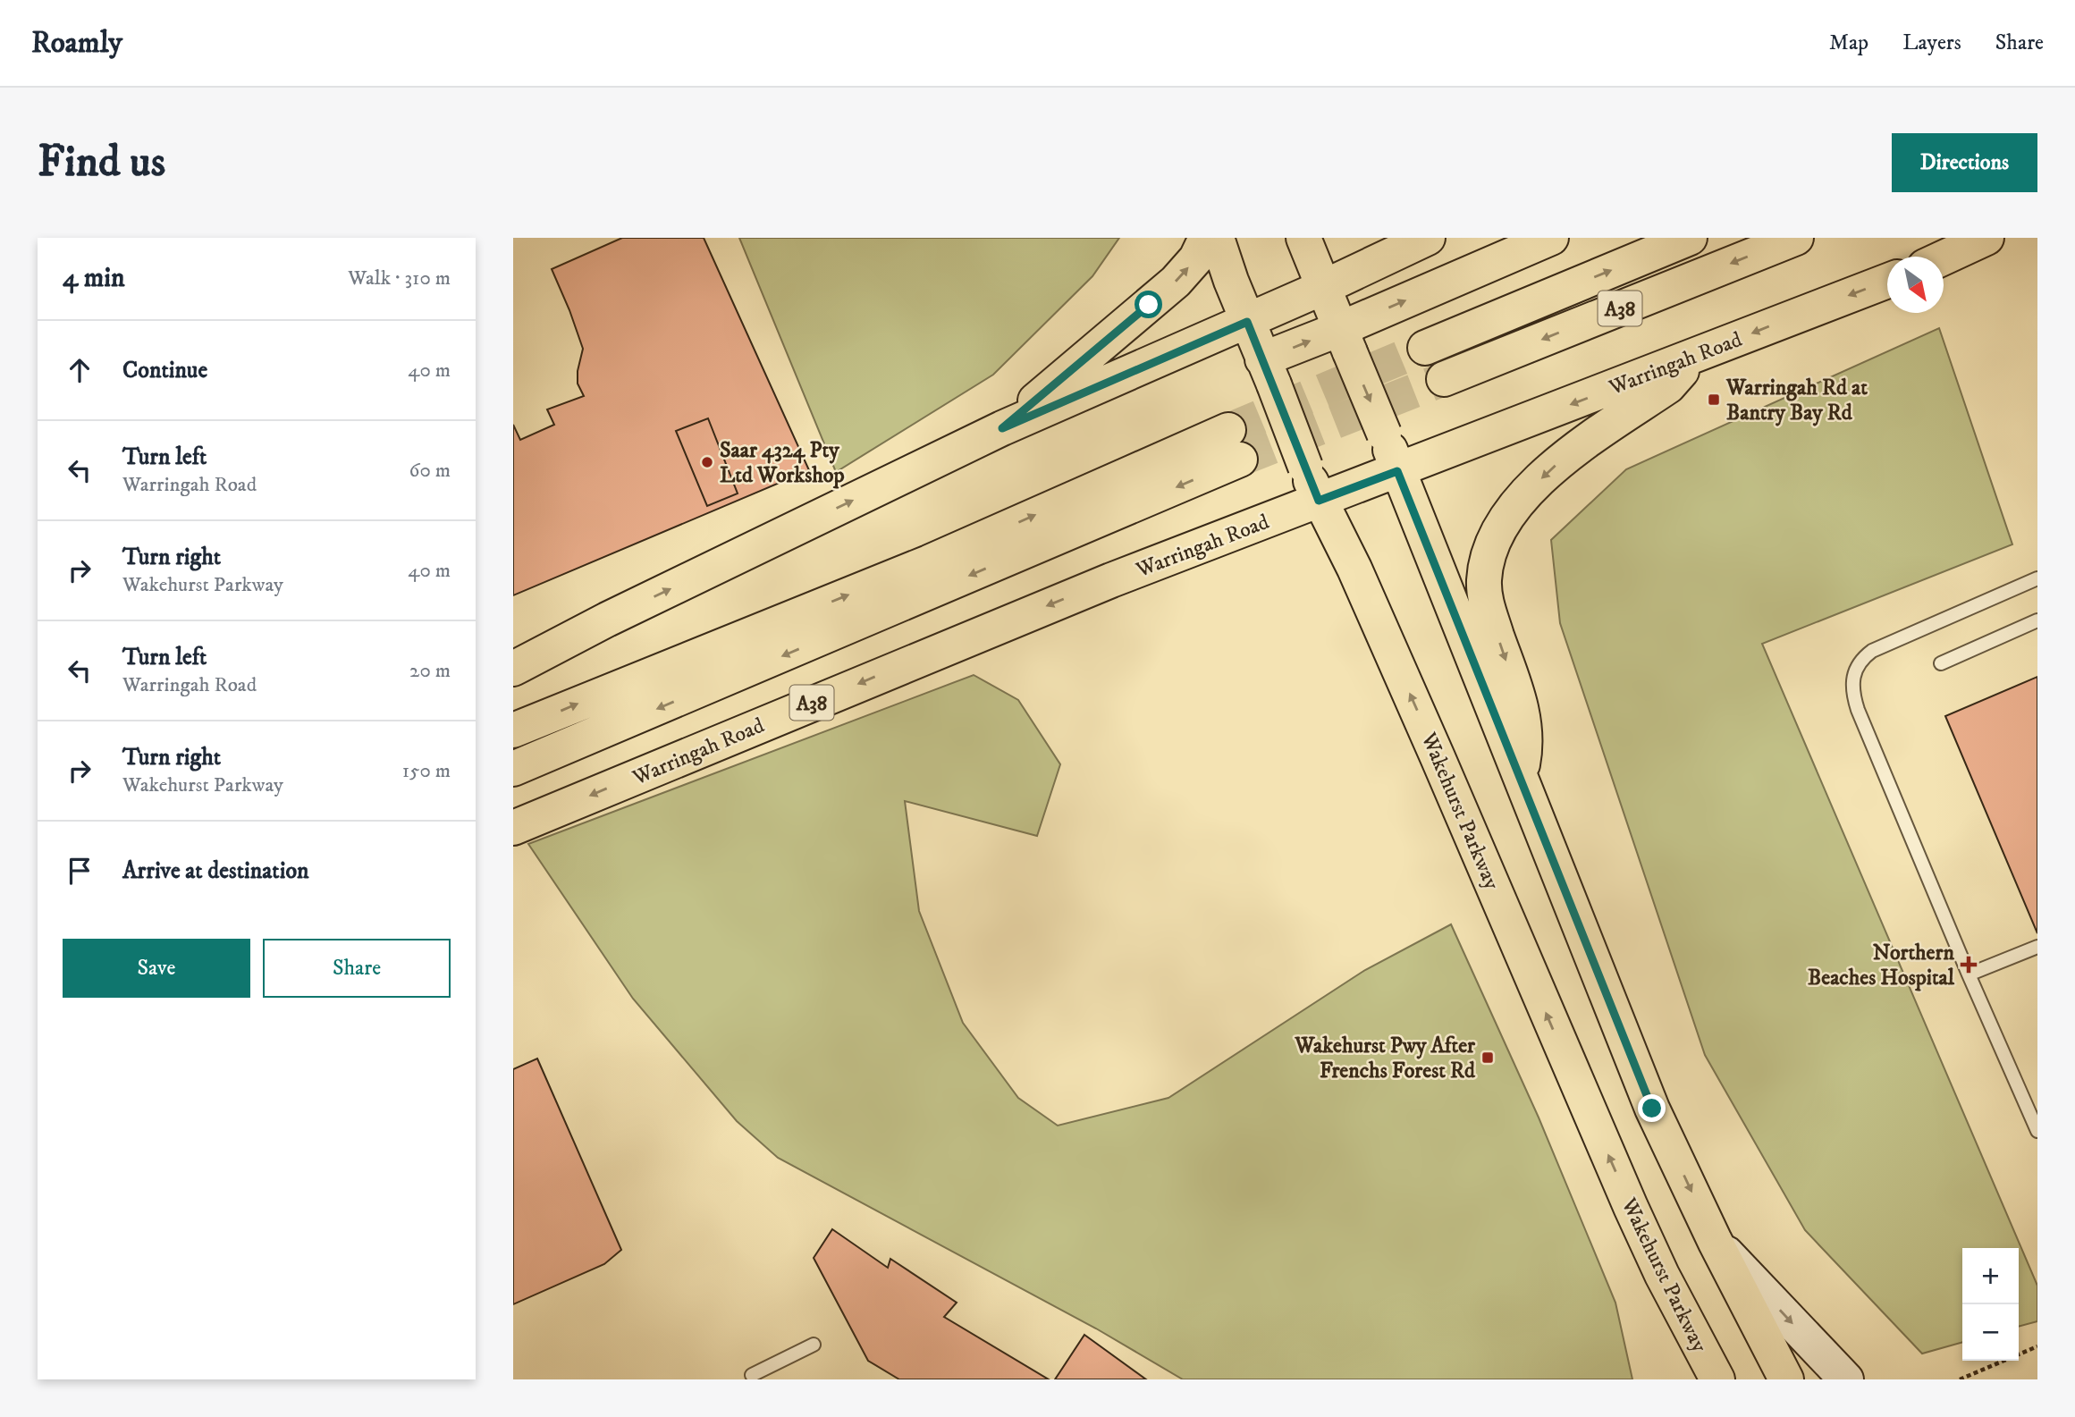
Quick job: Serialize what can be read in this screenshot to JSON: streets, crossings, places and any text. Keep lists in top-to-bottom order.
{
  "streets": {
    "main road": ["A38", "Warringah Road", "Wakehurst Parkway"]
  },
  "crossings": [
    ["Warringah Road", "Wakehurst Parkway"]
  ],
  "places": {
    "transit": ["Warringah Rd at Bantry Bay Rd", "Wakehurst Pwy After Frenchs Forest Rd"],
    "other": ["Saar 4324 Pty Ltd Workshop"],
    "health": ["Northern Beaches Hospital"]
  },
  "north": "bottom right",
  "page": {
    "header": "Roamly",
    "nav": ["Map", "Layers", "Share"],
    "buttons": [
      "Directions",
      ["Save", "Share"]
    ],
    "title": "Find us",
    "heading": ["4 min", "Walk · 310 m"],
    "list": [
      ["Continue", "40 m"],
      ["Turn left", "Warringah Road", "60 m"],
      ["Turn right", "Wakehurst Parkway", "40 m"],
      ["Turn left", "Warringah Road", "20 m"],
      ["Turn right", "Wakehurst Parkway", "150 m"],
      "Arrive at destination"
    ],
    "map_buttons": ["+", "−"]
  }
}
